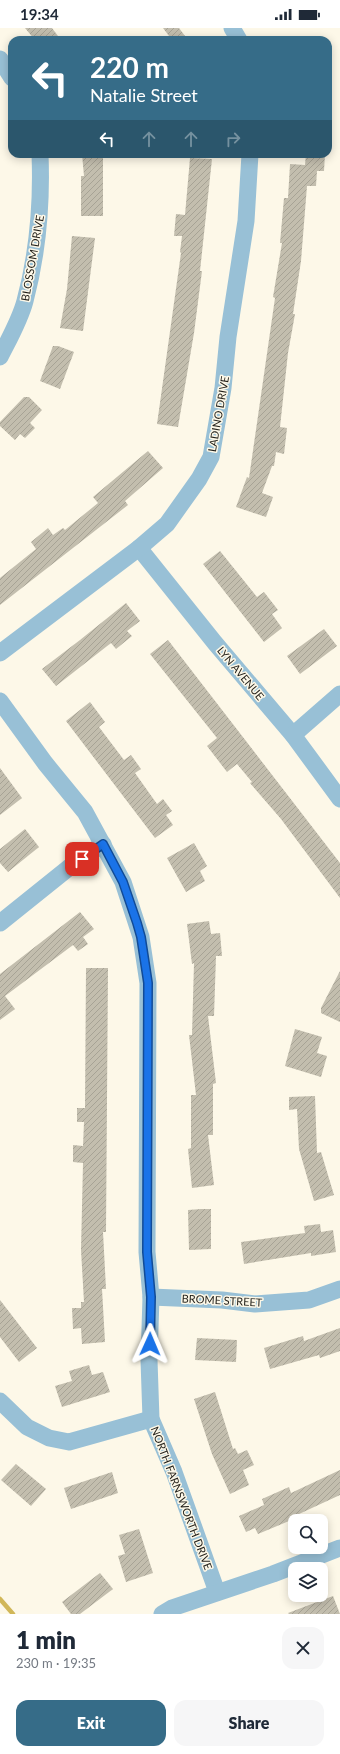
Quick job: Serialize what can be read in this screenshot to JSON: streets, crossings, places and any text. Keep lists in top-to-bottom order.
{
  "streets": {
    "street": [
      "BLOSSOM DRIVE",
      "LADINO DRIVE",
      "LYN AVENUE",
      "BROME STREET",
      "NORTH FARNSWORTH DRIVE"
    ]
  },
  "crossings": [
    ["LADINO DRIVE", "LYN AVENUE"],
    ["BROME STREET", "NORTH FARNSWORTH DRIVE"]
  ],
  "page": {
    "status": "19:34",
    "turn": ["220 m", "Natalie Street"],
    "heading": ["1 min", "230 m · 19:35"],
    "buttons": ["Exit", "Share"]
  }
}
